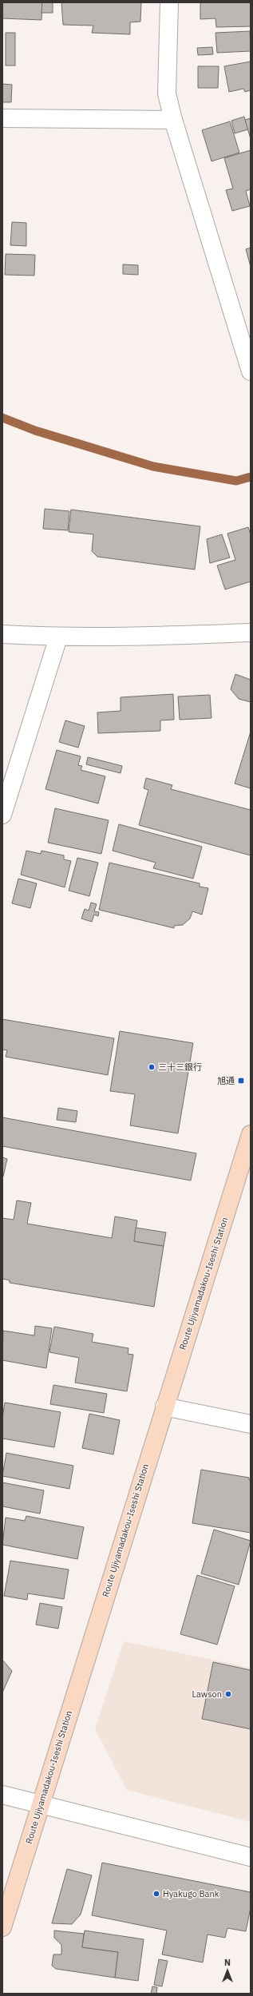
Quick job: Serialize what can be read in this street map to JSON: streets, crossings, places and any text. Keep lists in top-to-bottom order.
{
  "streets": {
    "main road": ["Route Ujiyamadakou-Iseshi Station"]
  },
  "places": {
    "other": ["三十三銀行", "Lawson", "Hyakugo Bank"],
    "transit": ["旭通"]
  },
  "north": "top"
}
